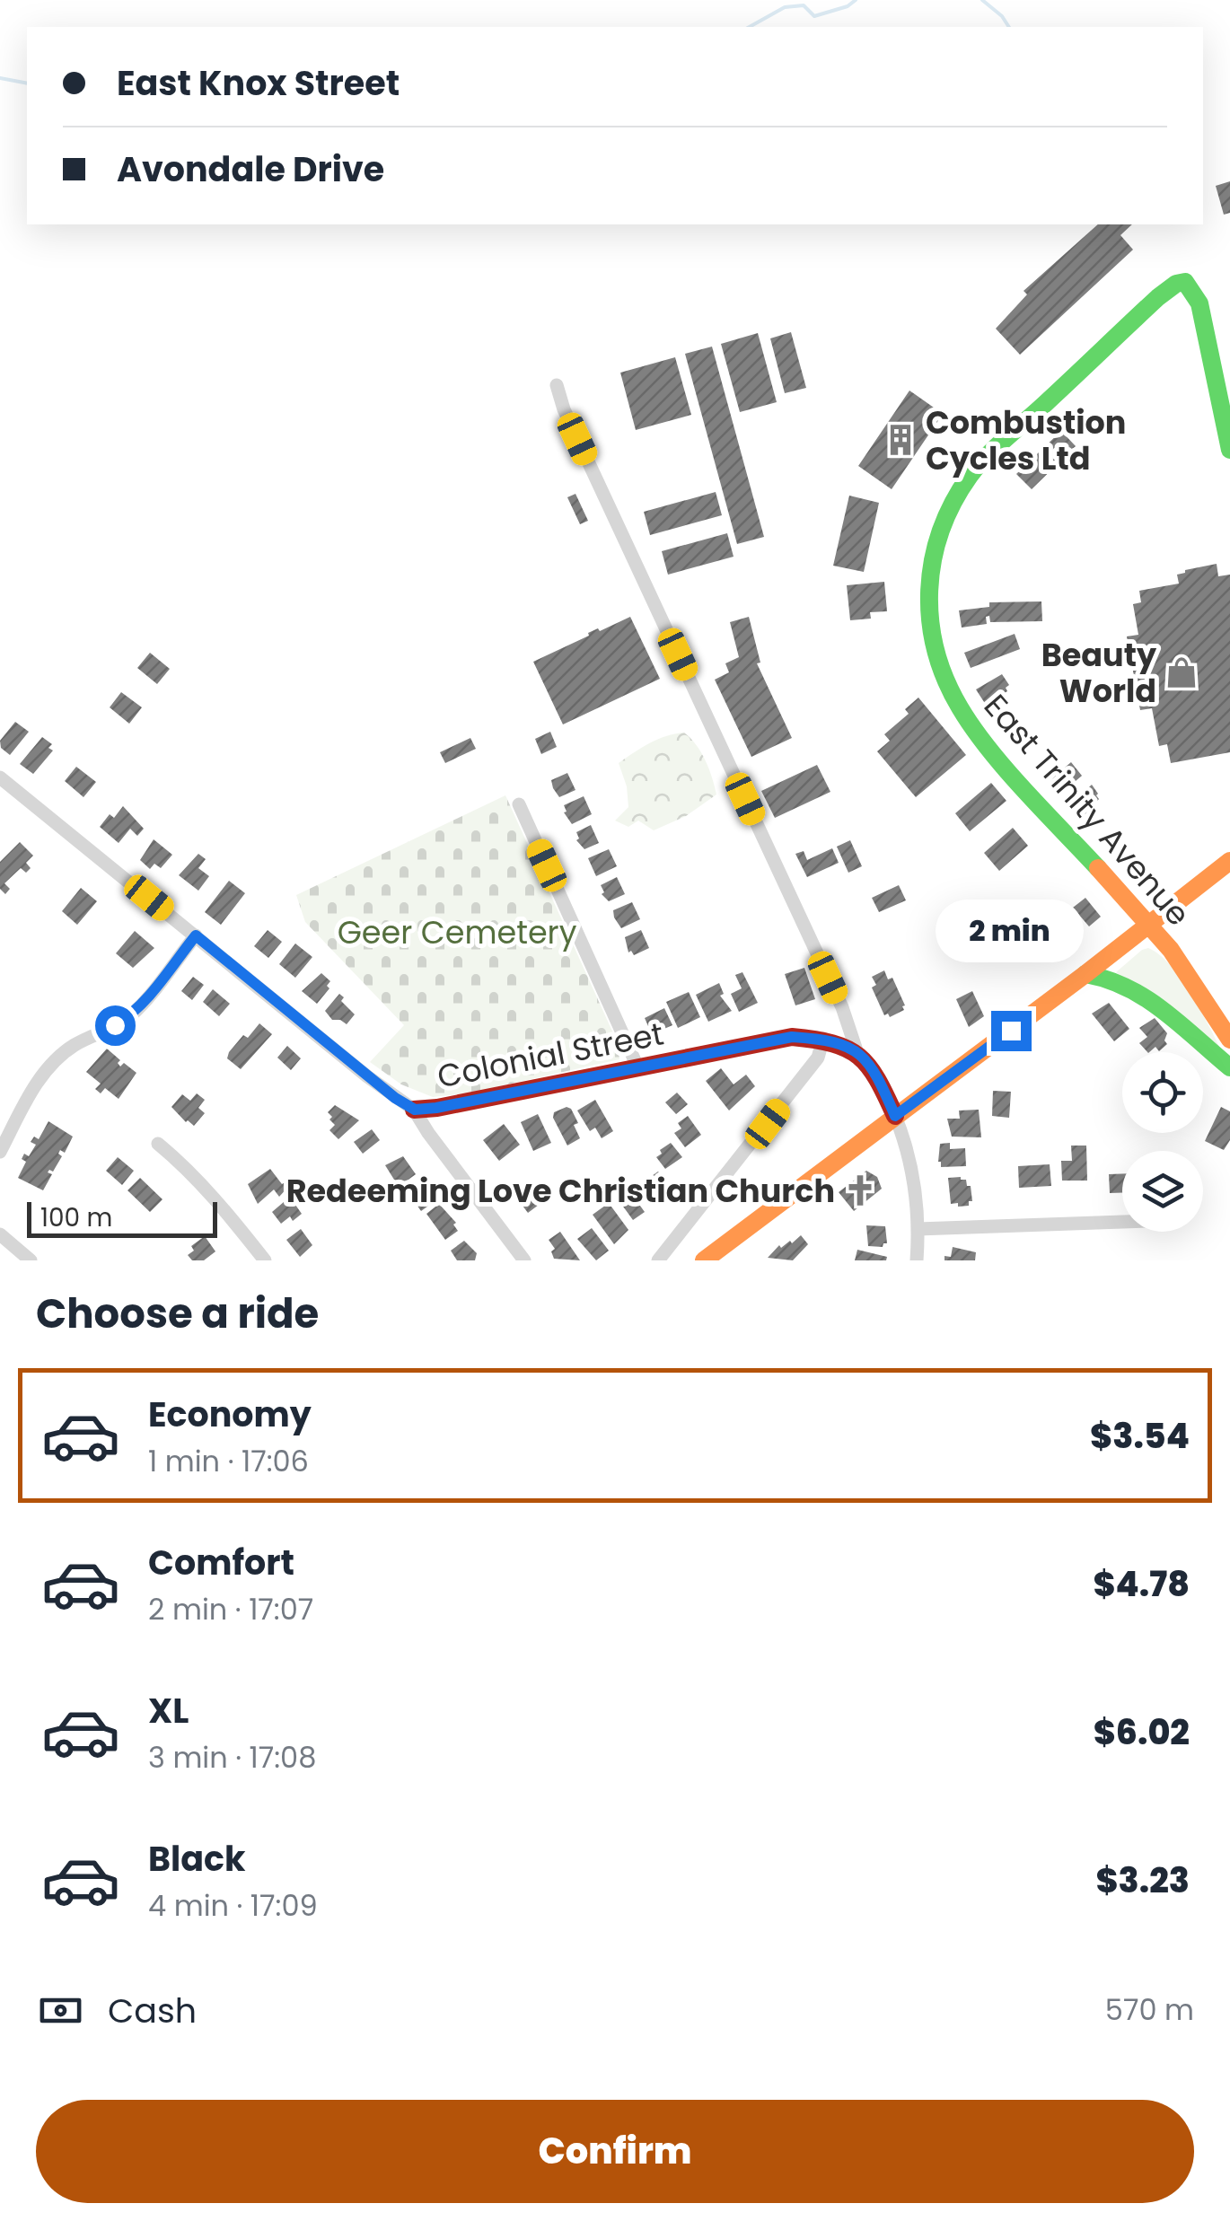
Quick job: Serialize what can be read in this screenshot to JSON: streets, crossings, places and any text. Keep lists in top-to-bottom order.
{
  "streets": {
    "street": ["East Trinity Avenue", "Colonial Street"]
  },
  "parks": ["Geer Cemetery"],
  "places": {
    "building": ["Combustion Cycles Ltd"],
    "shop": ["Beauty World"],
    "church": ["Redeeming Love Christian Church"]
  },
  "scale_bar": "100 m",
  "page": {
    "banner": ["East Knox Street", "Avondale Drive"],
    "bubble": "2 min",
    "scale": "100 m",
    "heading": "Choose a ride",
    "list": [
      {
        "name": "Economy",
        "note": "1 min · 17:06",
        "value": "$3.54"
      },
      {
        "name": "Comfort",
        "note": "2 min · 17:07",
        "value": "$4.78"
      },
      {
        "name": "XL",
        "note": "3 min · 17:08",
        "value": "$6.02"
      },
      {
        "name": "Black",
        "note": "4 min · 17:09",
        "value": "$3.23"
      }
    ],
    "pay": ["Cash", "570 m"],
    "buttons": "Confirm"
  }
}
